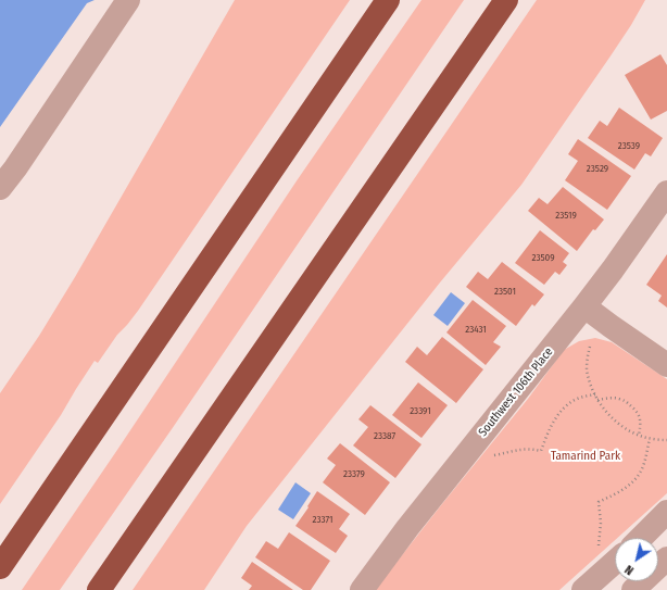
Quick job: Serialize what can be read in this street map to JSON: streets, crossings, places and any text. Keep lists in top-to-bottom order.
{
  "streets": {
    "street": ["Southwest 106th Place"]
  },
  "parks": ["Tamarind Park"],
  "house_numbers": [
    "23539",
    "23529",
    "23519",
    "23509",
    "23501",
    "23431",
    "23391",
    "23387",
    "23379",
    "23371"
  ],
  "north": "bottom left"
}
